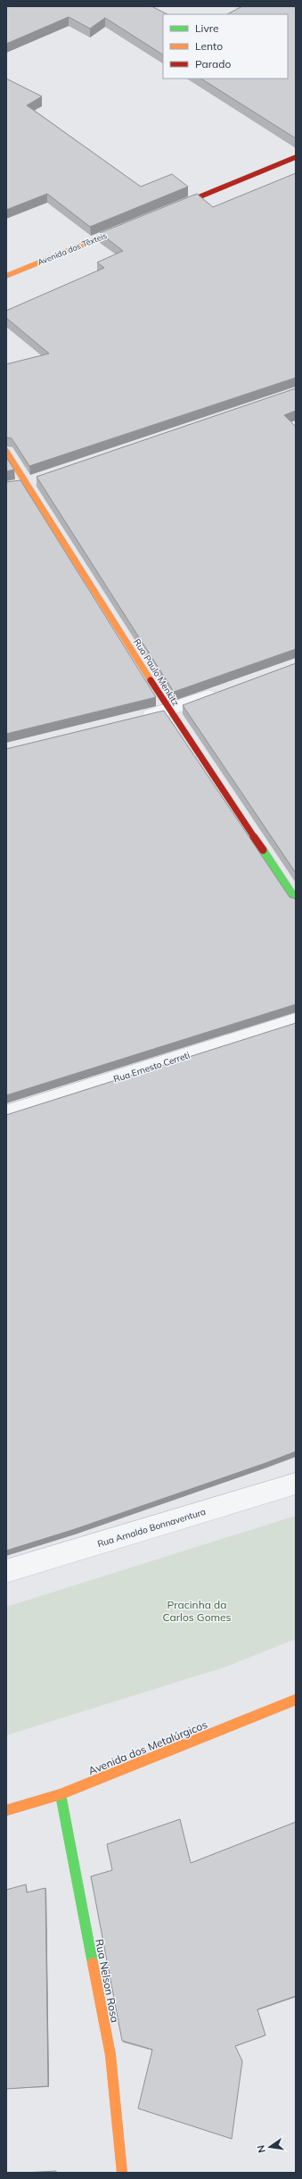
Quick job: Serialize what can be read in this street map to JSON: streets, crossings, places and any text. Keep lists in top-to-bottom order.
{
  "streets": {
    "street": [
      "Avenida dos Têxteis",
      "Rua Paulo Menkitz",
      "Rua Ernesto Cerreti",
      "Rua Arnaldo Bonnaventura",
      "Avenida dos Metalúrgicos",
      "Rua Nelson Rosa"
    ]
  },
  "crossings": [
    ["Avenida dos Metalúrgicos", "Rua Nelson Rosa"]
  ],
  "parks": ["Pracinha da Carlos Gomes"],
  "legend": ["Livre", "Lento", "Parado"],
  "north": "left"
}
